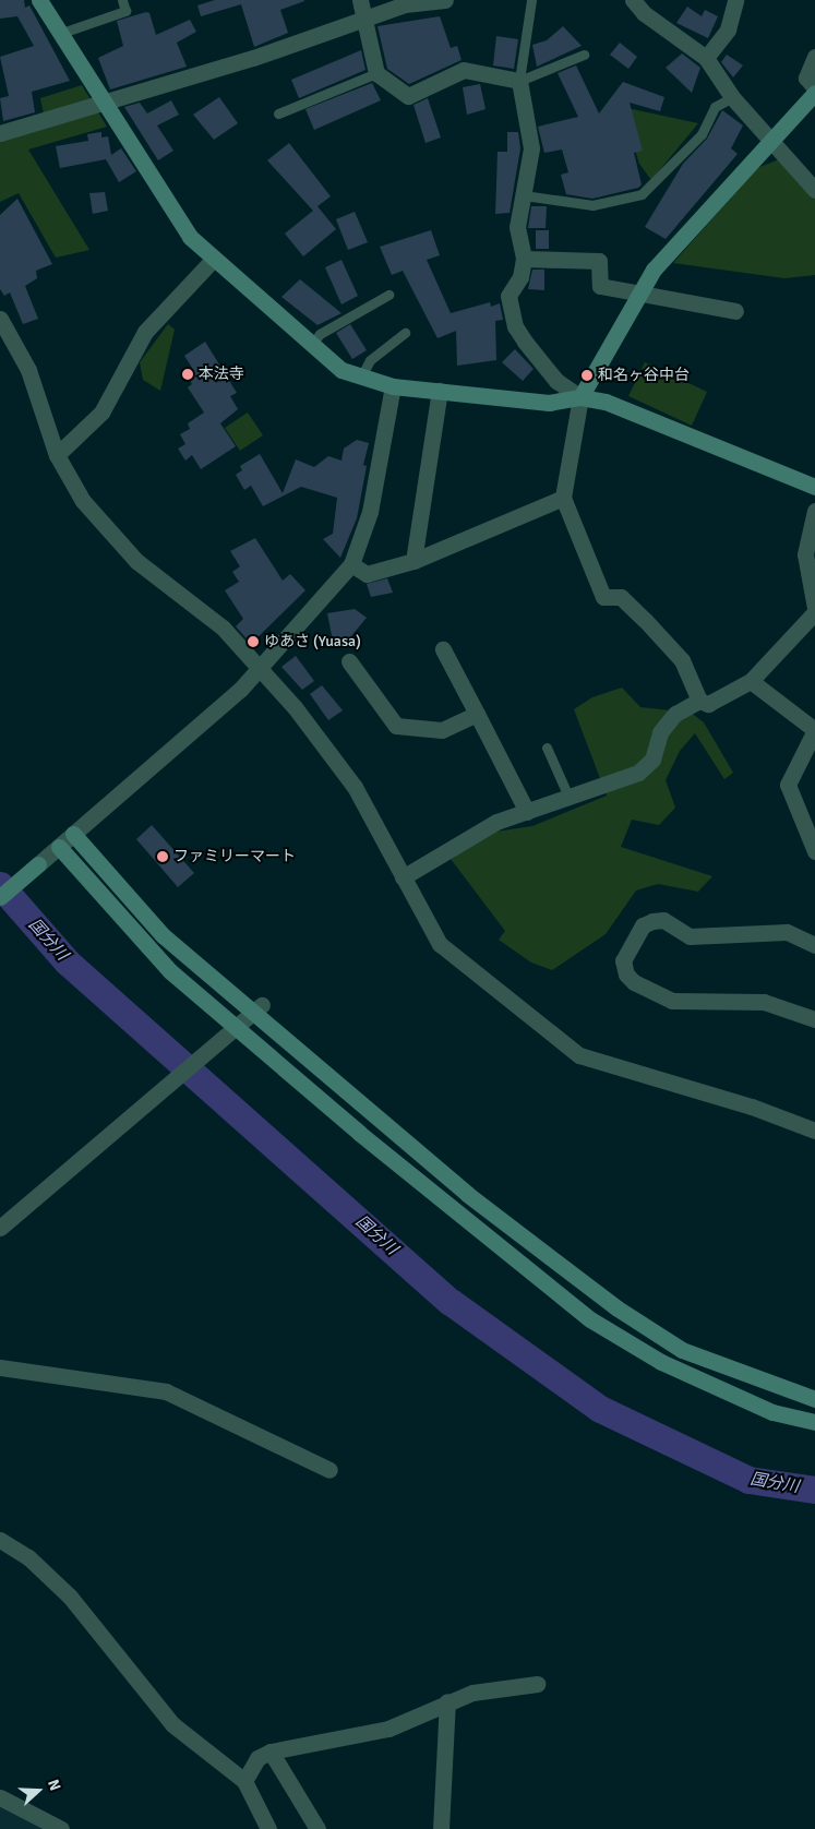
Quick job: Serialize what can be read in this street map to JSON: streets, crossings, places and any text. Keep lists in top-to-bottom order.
{
  "water": ["国分川"],
  "places": [
    "本法寺",
    "和名ヶ谷中台",
    "ゆあさ (Yuasa)",
    "ファミリーマート"
  ],
  "north": "right"
}
